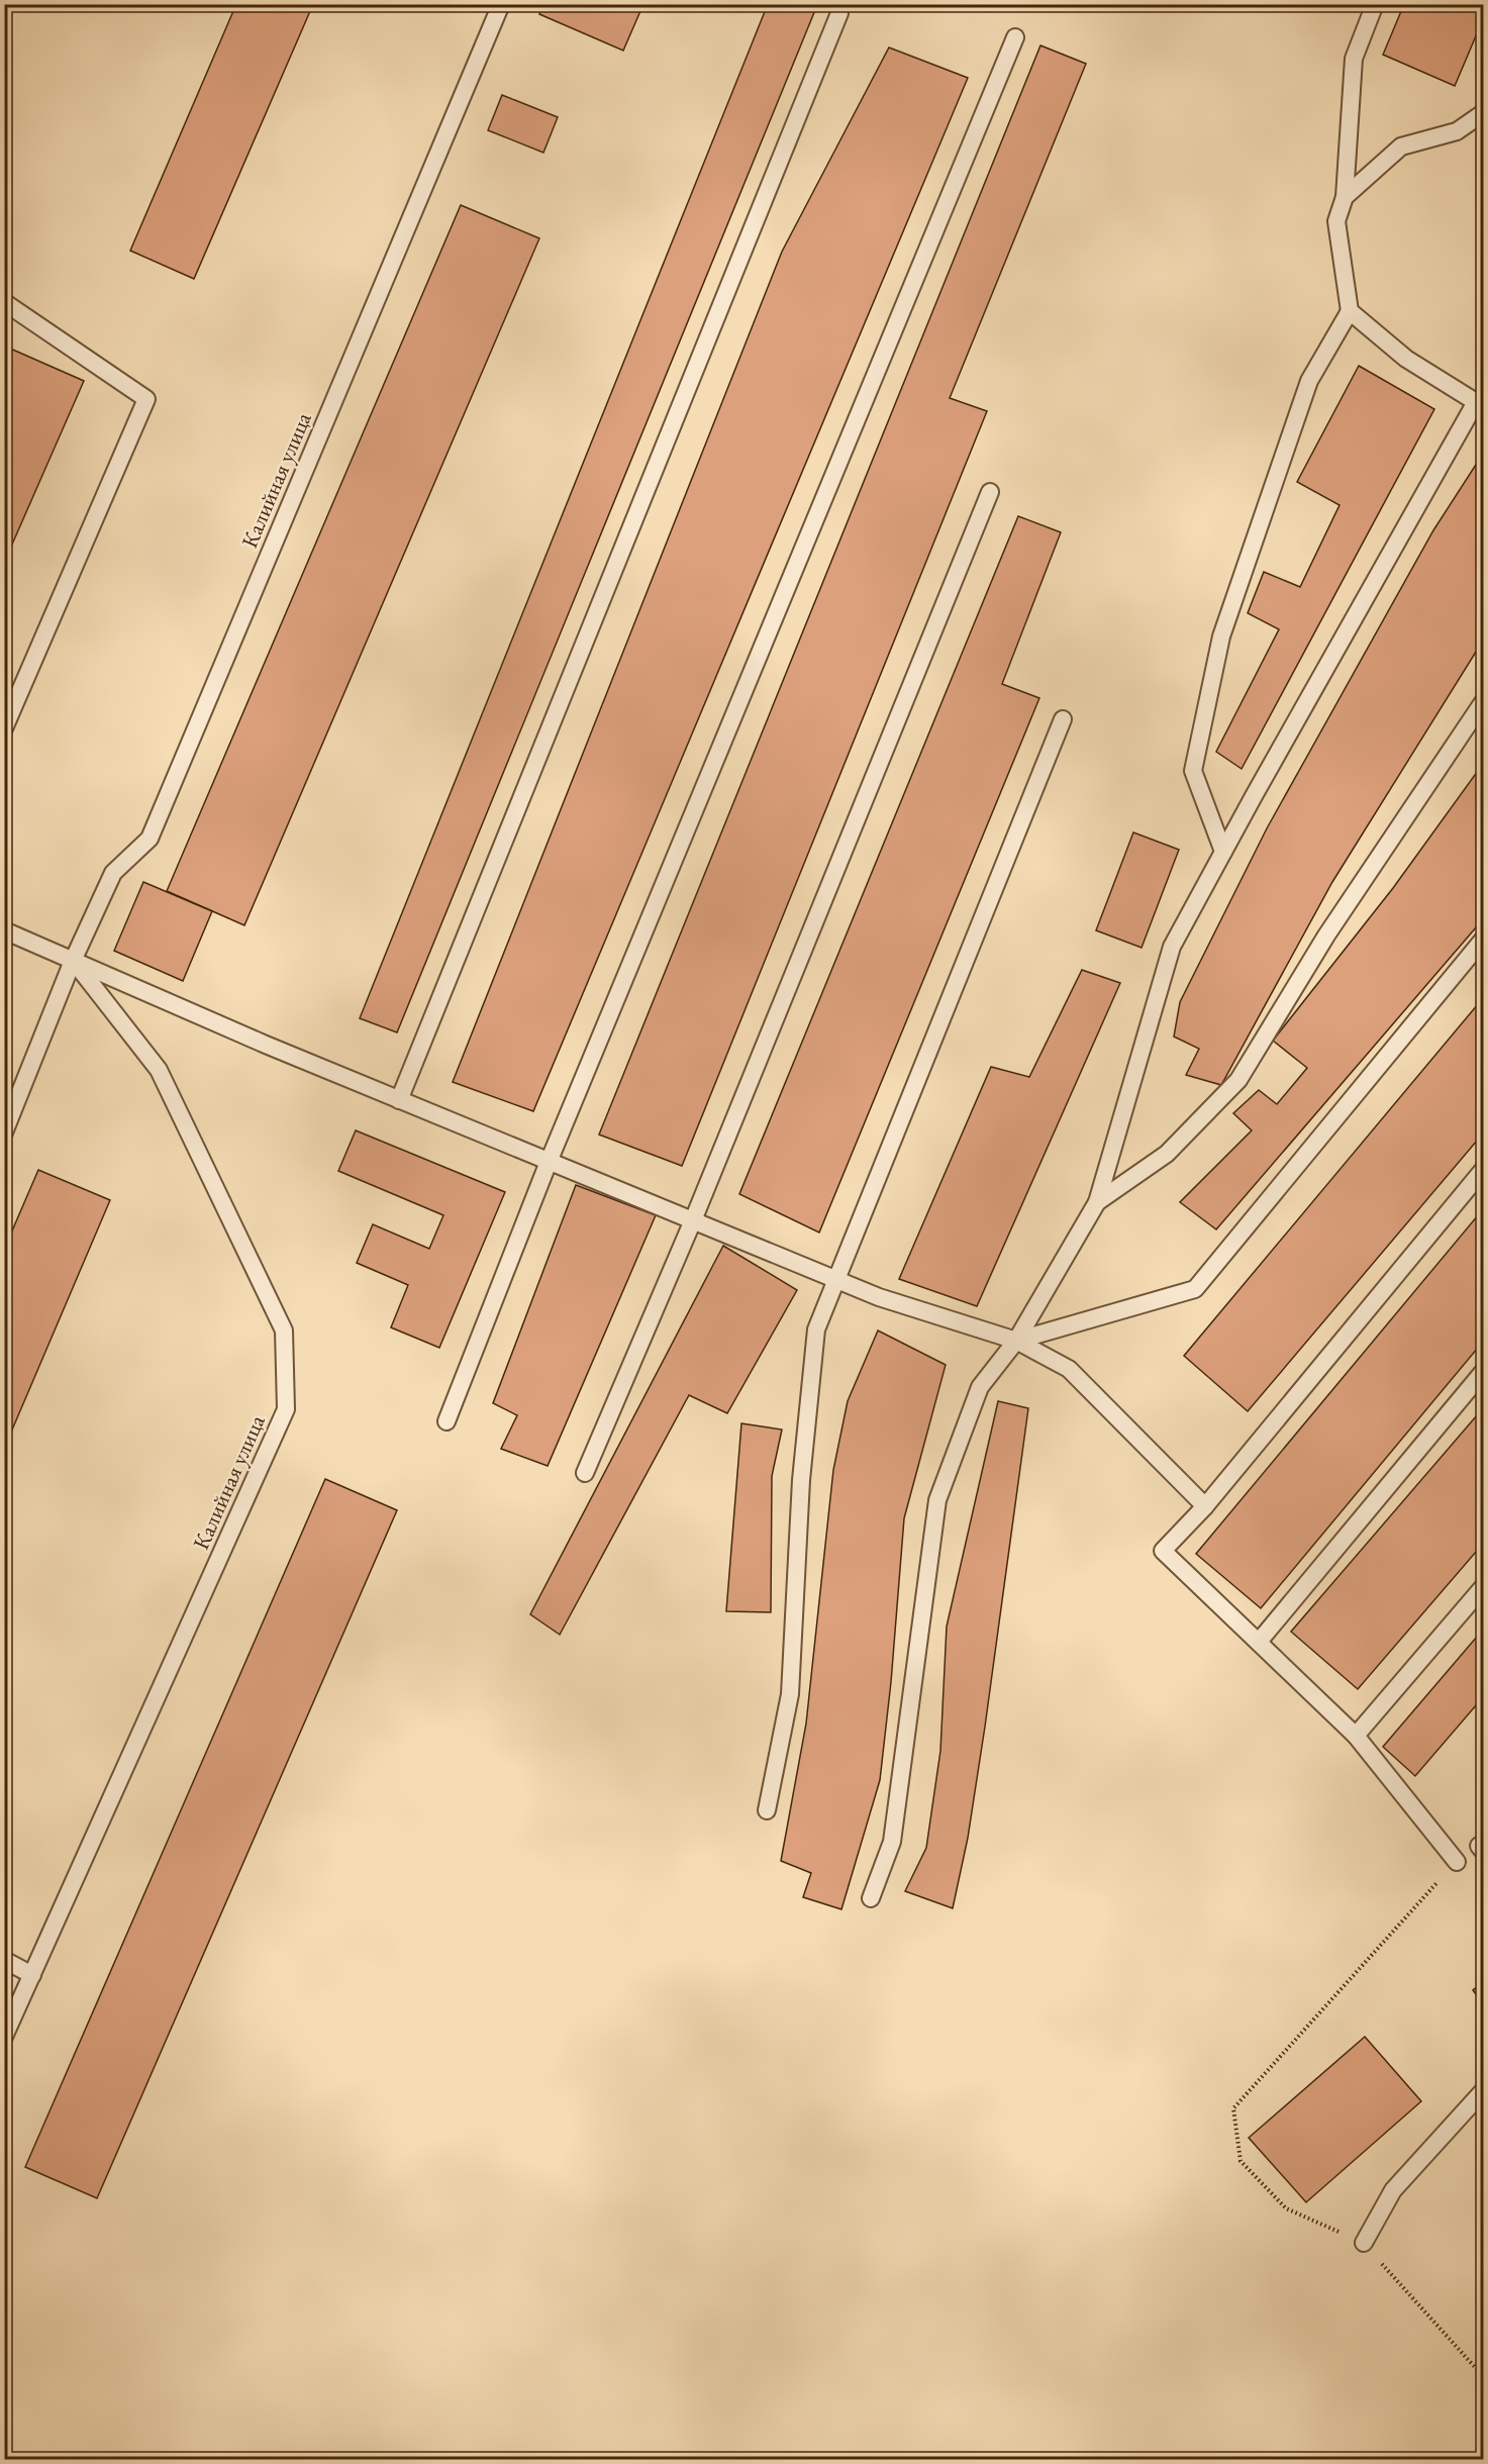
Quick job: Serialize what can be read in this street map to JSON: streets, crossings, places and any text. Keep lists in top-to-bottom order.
{
  "streets": {
    "lane": ["Калийная улица"]
  }
}
